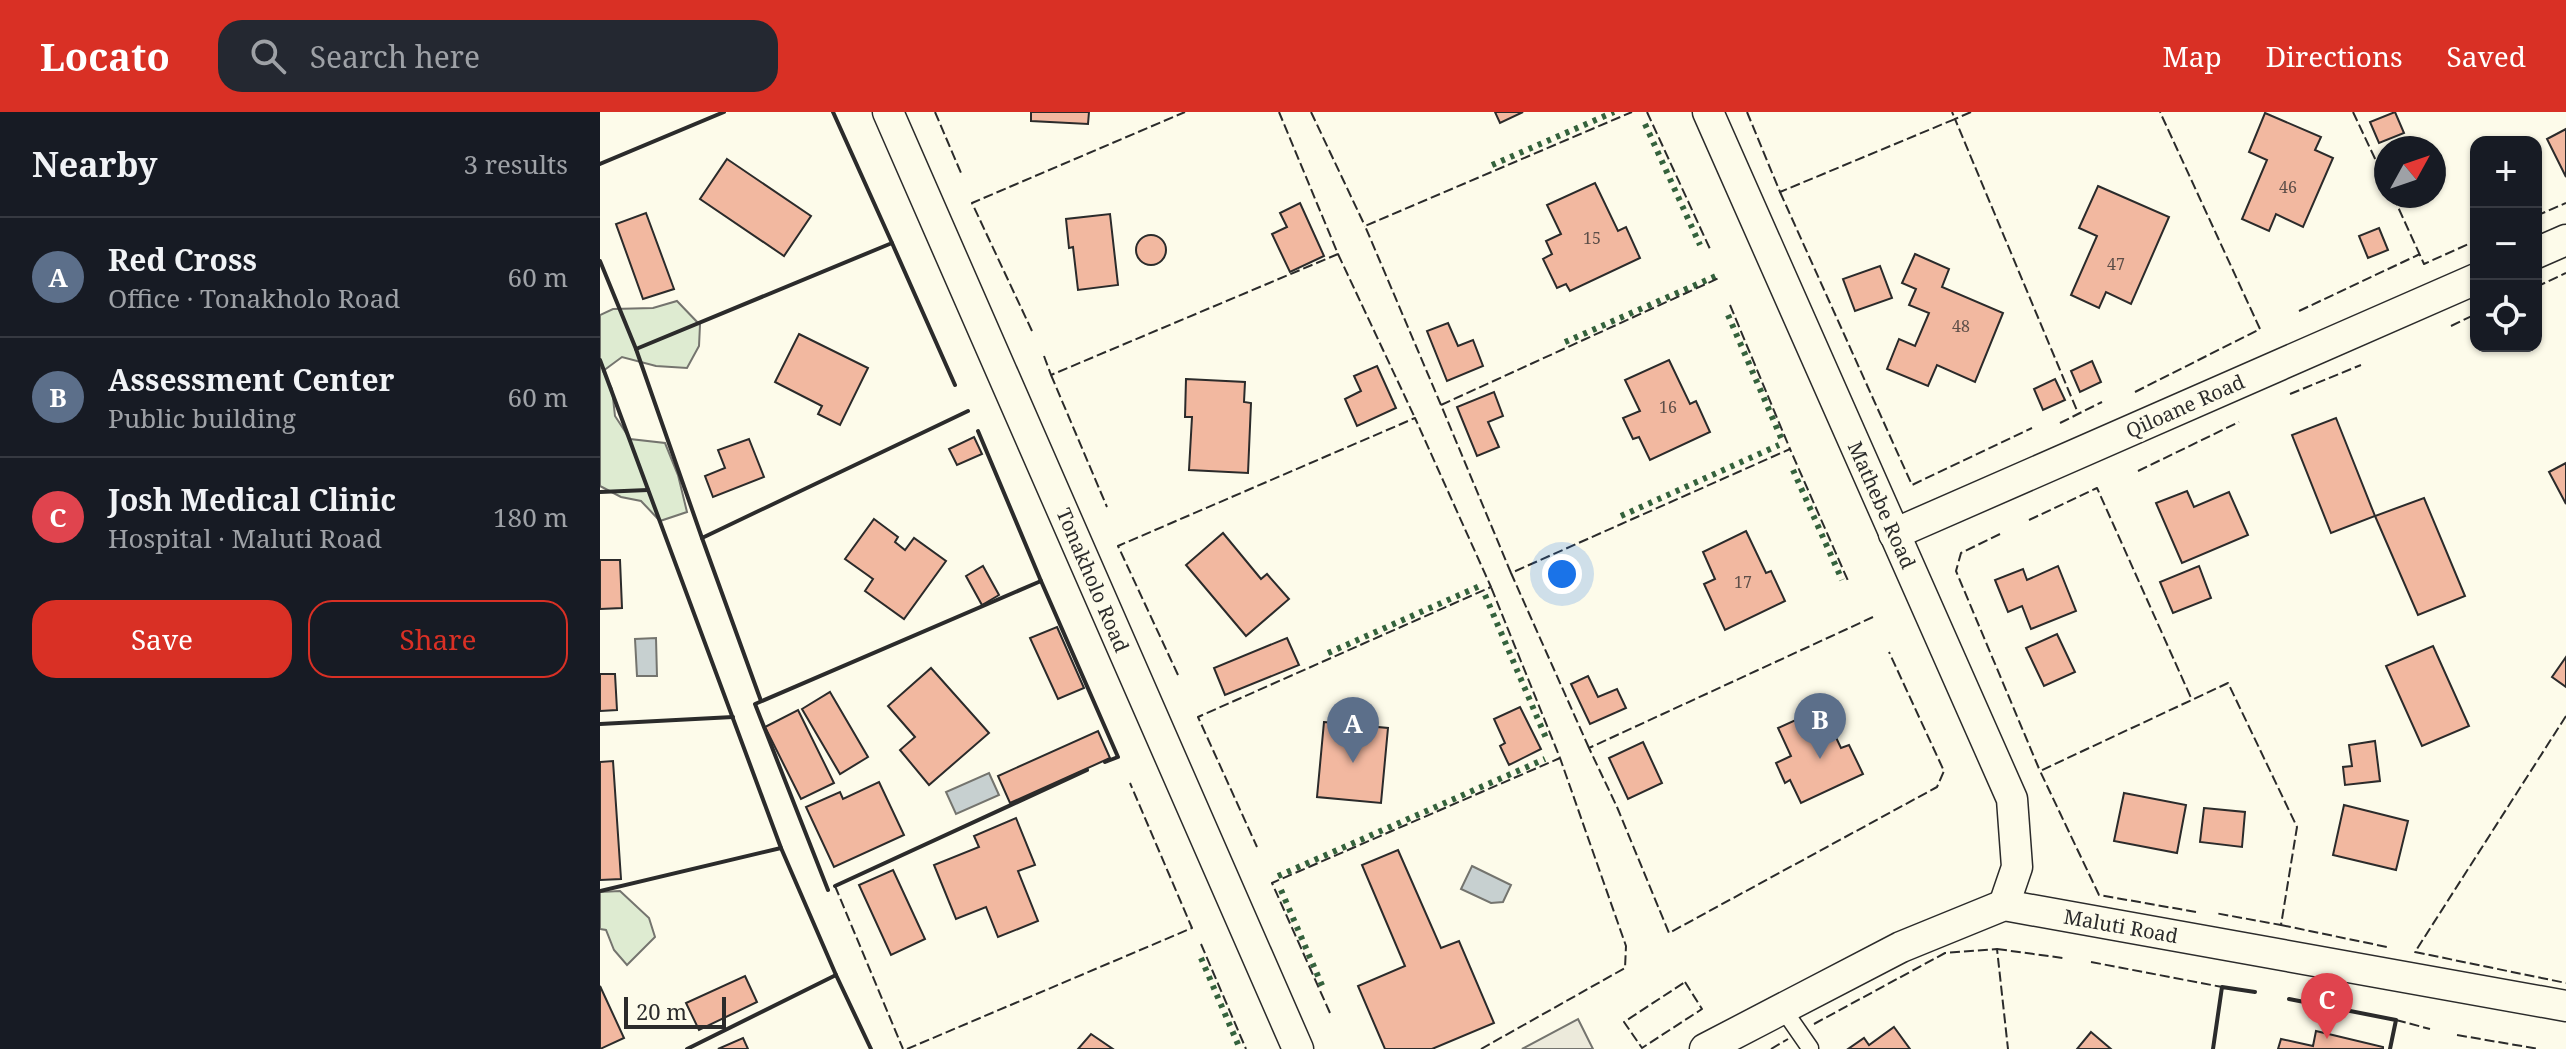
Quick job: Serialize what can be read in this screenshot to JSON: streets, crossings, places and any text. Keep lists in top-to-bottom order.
{
  "streets": {
    "street": [
      "Qiloane Road",
      "Mathebe Road",
      "Tonakholo Road",
      "Maluti Road"
    ]
  },
  "crossings": [
    ["Qiloane Road", "Mathebe Road"],
    ["Mathebe Road", "Maluti Road"]
  ],
  "house_numbers": [
    "46",
    "15",
    "47",
    "48",
    "16",
    "17"
  ],
  "scale_bar": "20 m",
  "north": "top right",
  "page": {
    "header": "Locato",
    "search": "Search here",
    "nav": ["Map", "Directions", "Saved"],
    "heading": ["Nearby", "3 results"],
    "map_buttons": ["+", "−"],
    "list": [
      {
        "mark": "A",
        "name": "Red Cross",
        "note": "Office · Tonakholo Road",
        "value": "60 m"
      },
      {
        "mark": "B",
        "name": "Assessment Center",
        "note": "Public building",
        "value": "60 m"
      },
      {
        "mark": "C",
        "name": "Josh Medical Clinic",
        "note": "Hospital · Maluti Road",
        "value": "180 m"
      }
    ],
    "buttons": ["Save", "Share"],
    "pins": ["B", "A", "C"],
    "scale": "20 m"
  }
}
